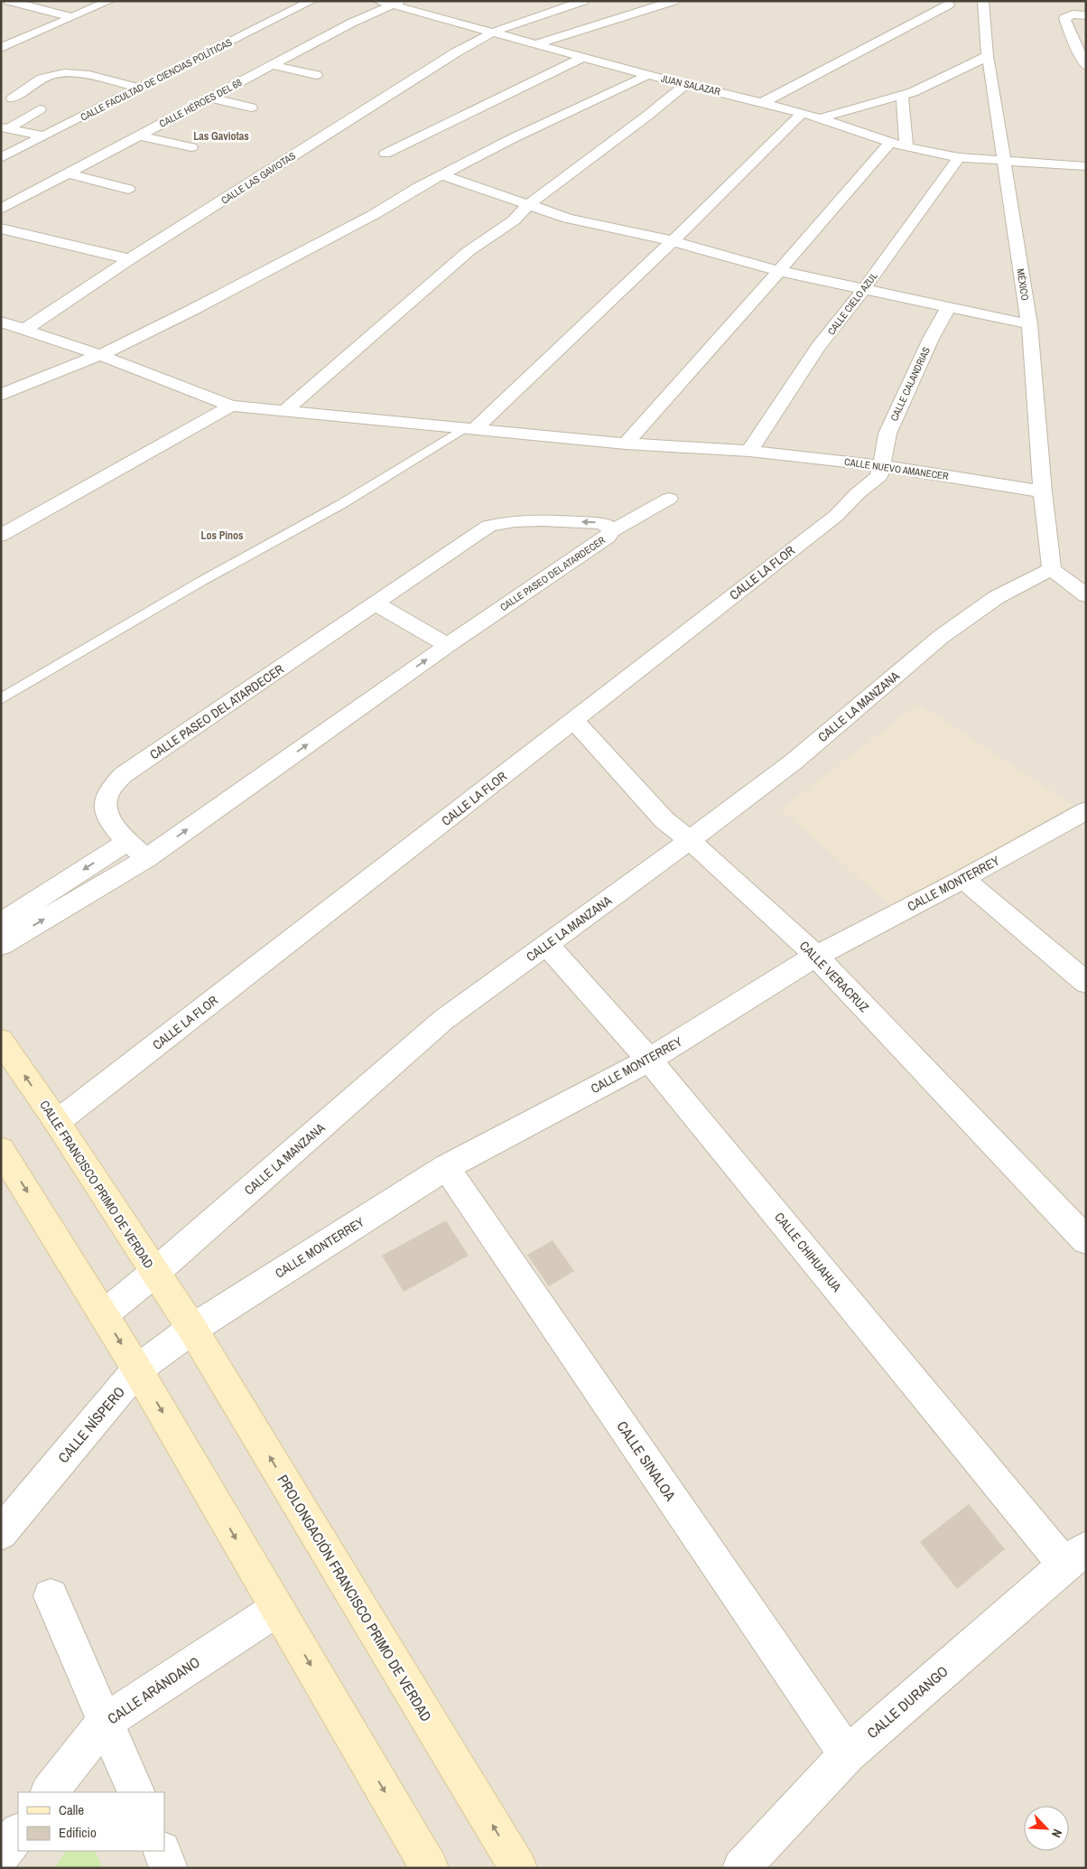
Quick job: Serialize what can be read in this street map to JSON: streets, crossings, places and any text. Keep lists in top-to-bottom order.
{
  "streets": {
    "main road": ["CALLE FRANCISCO PRIMO DE VERDAD", "PROLONGACIÓN FRANCISCO PRIMO DE VERDAD"],
    "street": [
      "CALLE FACULTAD DE CIENCIAS POLÍTICAS",
      "JUAN SALAZAR",
      "CALLE HÉROES DEL 68",
      "CALLE LAS GAVIOTAS",
      "MÉXICO",
      "CALLE CIELO AZUL",
      "CALLE CALANDRIAS",
      "CALLE NUEVO AMANECER",
      "CALLE LA FLOR",
      "CALLE PASEO DEL ATARDECER",
      "CALLE LA MANZANA",
      "CALLE MONTERREY",
      "CALLE VERACRUZ",
      "CALLE CHIHUAHUA",
      "CALLE NÍSPERO",
      "CALLE SINALOA",
      "CALLE ARÁNDANO",
      "CALLE DURANGO"
    ]
  },
  "crossings": [
    ["JUAN SALAZAR", "CALLE HÉROES DEL 68"],
    ["JUAN SALAZAR", "CALLE LAS GAVIOTAS"],
    ["JUAN SALAZAR", "MÉXICO"],
    ["JUAN SALAZAR", "CALLE CIELO AZUL"],
    ["CALLE LAS GAVIOTAS", "CALLE NUEVO AMANECER"],
    ["MÉXICO", "CALLE NUEVO AMANECER"],
    ["MÉXICO", "CALLE LA MANZANA"],
    ["CALLE CIELO AZUL", "CALLE NUEVO AMANECER"],
    ["CALLE CALANDRIAS", "CALLE NUEVO AMANECER"],
    ["CALLE CALANDRIAS", "CALLE LA FLOR"],
    ["CALLE NUEVO AMANECER", "CALLE LA FLOR"],
    ["CALLE LA FLOR", "CALLE VERACRUZ"],
    ["CALLE LA FLOR", "CALLE FRANCISCO PRIMO DE VERDAD"],
    ["CALLE LA MANZANA", "CALLE VERACRUZ"],
    ["CALLE LA MANZANA", "CALLE FRANCISCO PRIMO DE VERDAD"],
    ["CALLE LA MANZANA", "CALLE CHIHUAHUA"],
    ["CALLE MONTERREY", "CALLE VERACRUZ"],
    ["CALLE MONTERREY", "CALLE FRANCISCO PRIMO DE VERDAD"],
    ["CALLE MONTERREY", "CALLE CHIHUAHUA"],
    ["CALLE MONTERREY", "CALLE NÍSPERO"],
    ["CALLE MONTERREY", "CALLE SINALOA"],
    ["CALLE MONTERREY", "PROLONGACIÓN FRANCISCO PRIMO DE VERDAD"],
    ["CALLE FRANCISCO PRIMO DE VERDAD", "CALLE NÍSPERO"],
    ["CALLE FRANCISCO PRIMO DE VERDAD", "PROLONGACIÓN FRANCISCO PRIMO DE VERDAD"],
    ["CALLE CHIHUAHUA", "CALLE DURANGO"],
    ["CALLE NÍSPERO", "PROLONGACIÓN FRANCISCO PRIMO DE VERDAD"],
    ["CALLE SINALOA", "CALLE DURANGO"]
  ],
  "districts": ["Las Gaviotas", "Los Pinos"],
  "legend": ["Calle", "Edificio"],
  "north": "bottom right"
}
